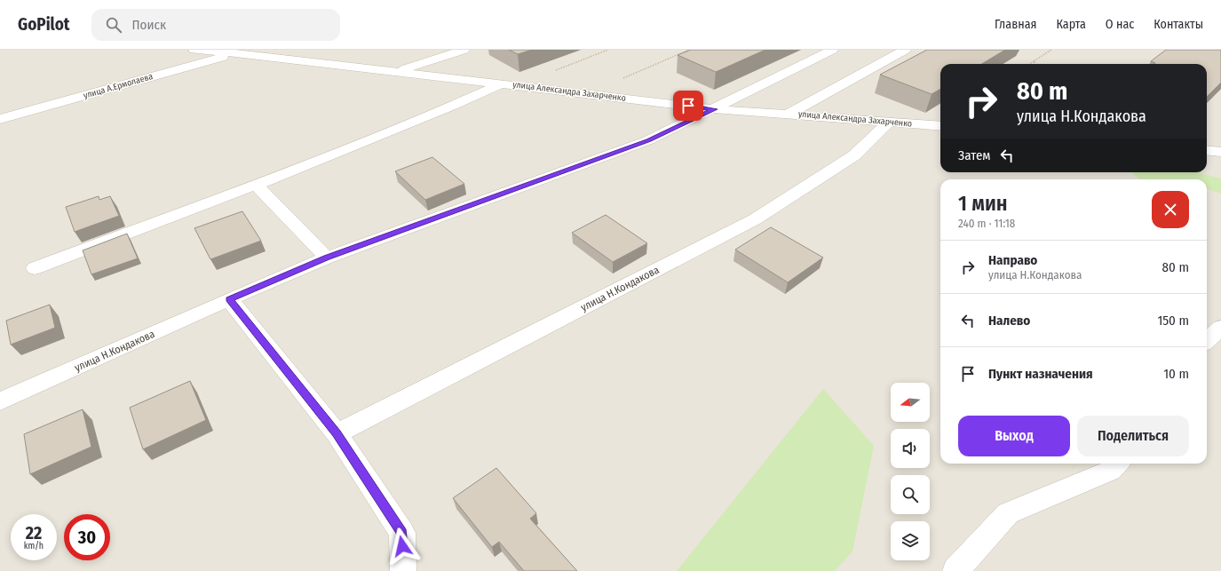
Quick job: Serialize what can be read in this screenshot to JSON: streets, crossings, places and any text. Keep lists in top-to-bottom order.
{
  "streets": {
    "street": ["улица А.Ермолаева", "улица Александра Захарченко", "улица Н.Кондакова"]
  },
  "crossings": [
    ["улица А.Ермолаева", "улица Александра Захарченко"],
    ["улица Александра Захарченко", "улица Н.Кондакова"]
  ],
  "north": "left",
  "page": {
    "header": "GoPilot",
    "search": "Поиск",
    "nav": [
      "Главная",
      "Карта",
      "О нас",
      "Контакты"
    ],
    "turn": ["80 m", "улица Н.Кондакова"],
    "then": "Затем",
    "heading": ["1 мин", "240 m · 11:18"],
    "list": [
      {
        "name": "Направо",
        "note": "улица Н.Кондакова",
        "value": "80 m"
      },
      {
        "name": "Налево",
        "value": "150 m"
      },
      {
        "name": "Пункт назначения",
        "value": "10 m"
      }
    ],
    "buttons": ["Выход", "Поделиться"],
    "speed": "22 km/h",
    "limit": "30"
  }
}
